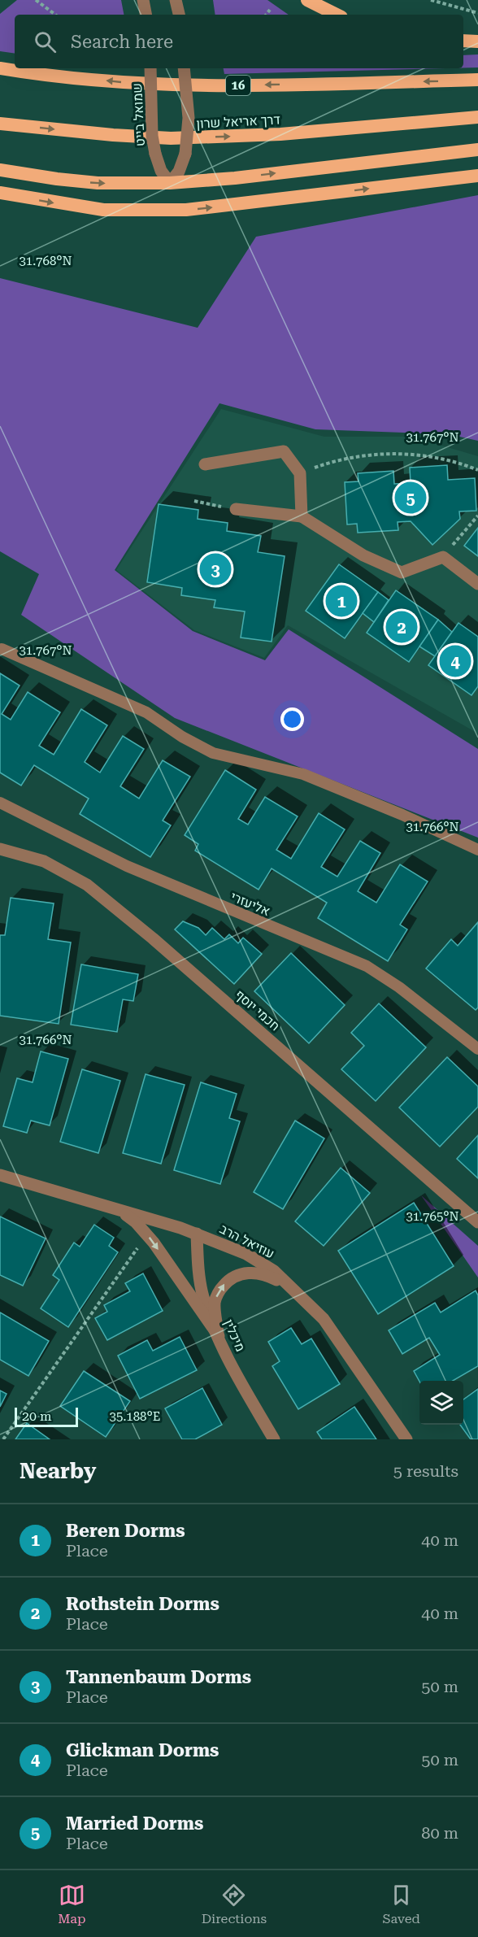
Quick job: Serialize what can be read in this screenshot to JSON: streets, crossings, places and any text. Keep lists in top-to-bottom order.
{
  "streets": {
    "highway": ["16", "דרך אריאל שרון"],
    "street": [
      "שמואל בייט",
      "חכמי יוסף",
      "עוזיאל הרב",
      "מיכלין"
    ],
    "lane": ["אליעזרי"]
  },
  "crossings": [
    ["עוזיאל הרב", "מיכלין"]
  ],
  "scale_bar": "20 m",
  "page": {
    "search": "Search here",
    "pins": [
      "5",
      "3",
      "1",
      "2",
      "4"
    ],
    "scale": "20 m",
    "heading": ["Nearby", "5 results"],
    "list": [
      {
        "mark": "1",
        "name": "Beren Dorms",
        "note": "Place",
        "value": "40 m"
      },
      {
        "mark": "2",
        "name": "Rothstein Dorms",
        "note": "Place",
        "value": "40 m"
      },
      {
        "mark": "3",
        "name": "Tannenbaum Dorms",
        "note": "Place",
        "value": "50 m"
      },
      {
        "mark": "4",
        "name": "Glickman Dorms",
        "note": "Place",
        "value": "50 m"
      },
      {
        "mark": "5",
        "name": "Married Dorms",
        "note": "Place",
        "value": "80 m"
      }
    ],
    "nav": ["Map", "Directions", "Saved"]
  },
  "coordinates": [
    "31.768°N",
    "31.767°N",
    "31.766°N",
    "31.765°N",
    "35.188°E"
  ]
}
